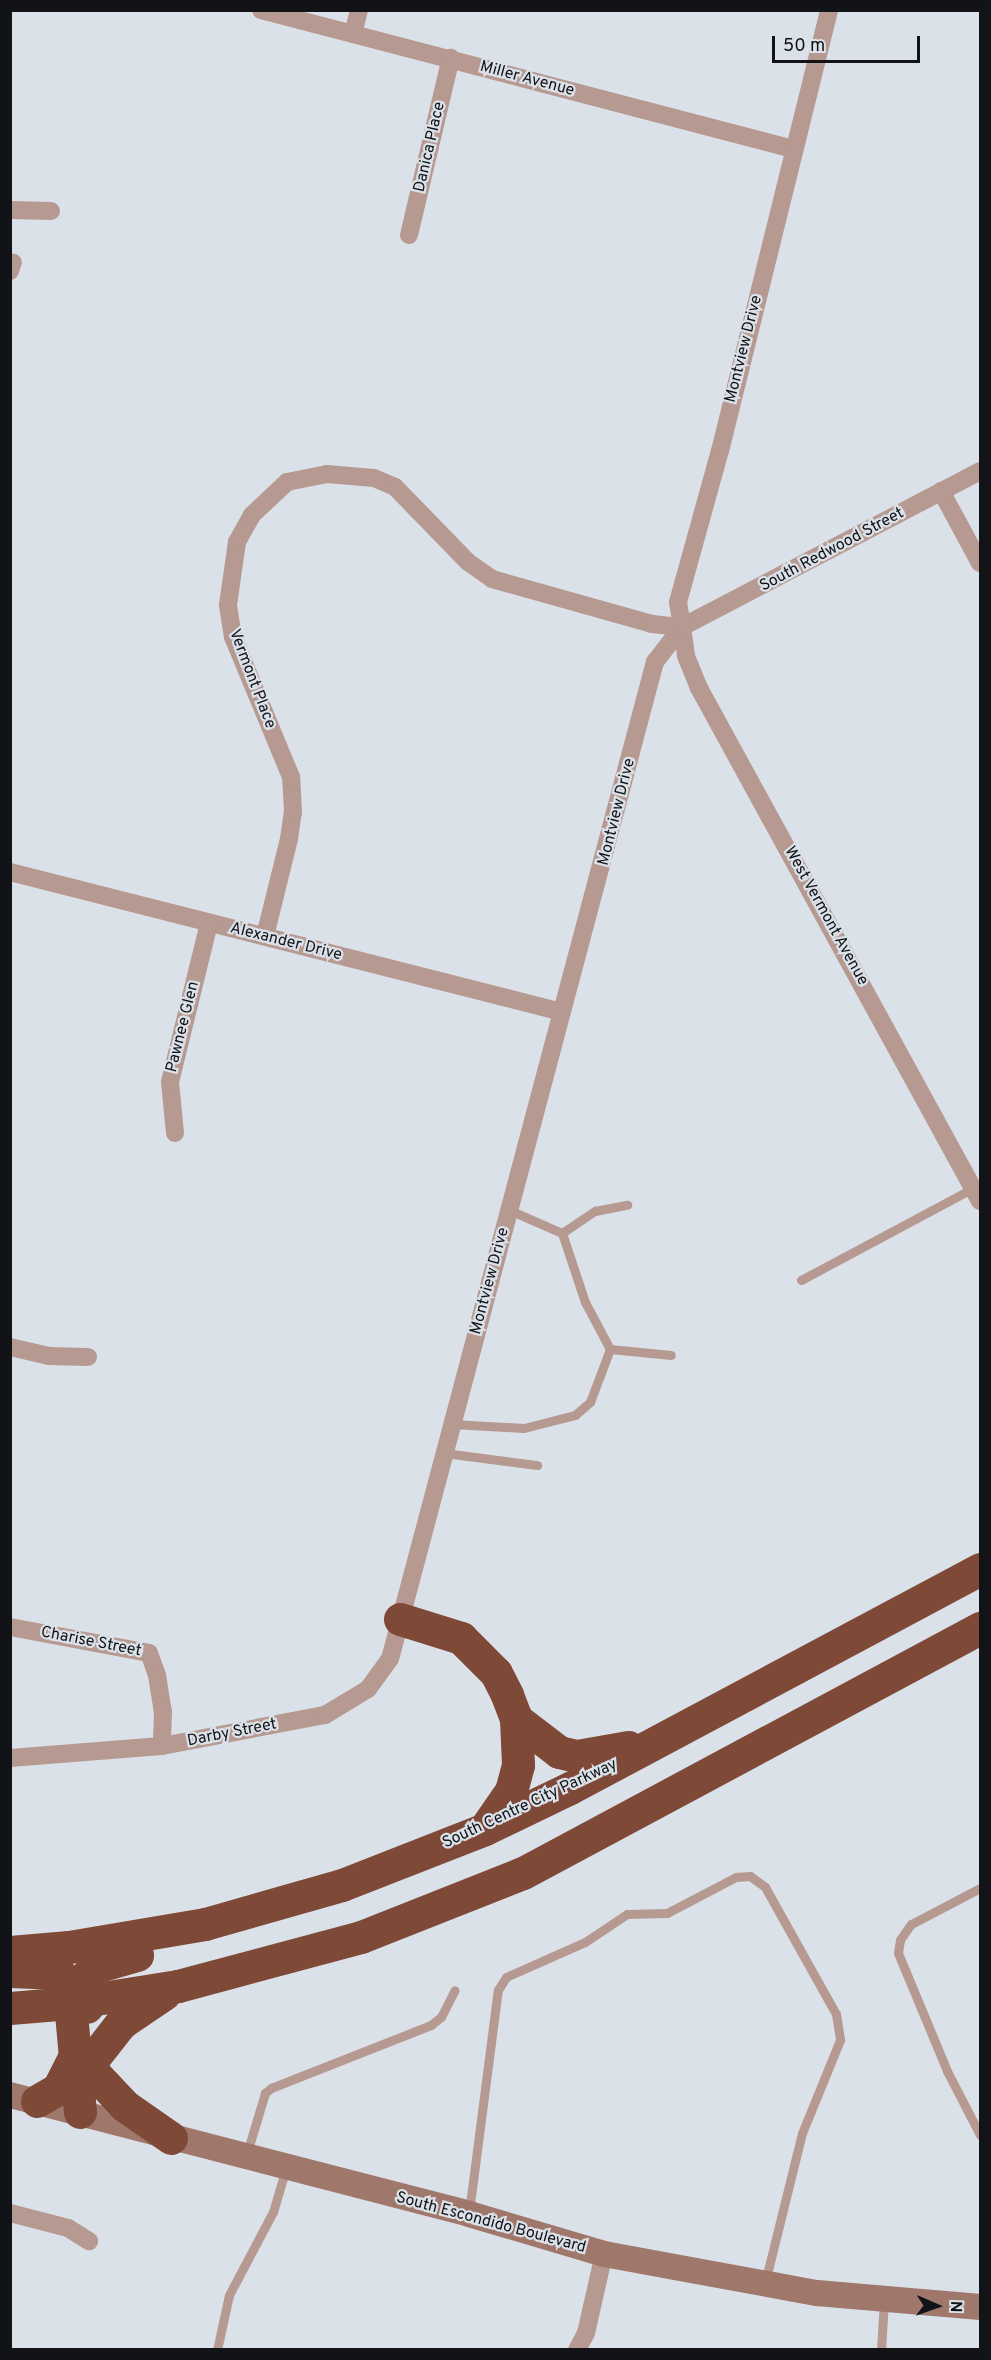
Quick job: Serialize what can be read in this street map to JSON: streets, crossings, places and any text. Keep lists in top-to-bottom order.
{
  "streets": {
    "highway": ["South Centre City Parkway"],
    "main road": ["South Escondido Boulevard"],
    "street": [
      "Miller Avenue",
      "Danica Place",
      "Montview Drive",
      "South Redwood Street",
      "Vermont Place",
      "West Vermont Avenue",
      "Alexander Drive",
      "Pawnee Glen",
      "Charise Street",
      "Darby Street"
    ]
  },
  "crossings": [
    ["Miller Avenue", "Danica Place"],
    ["Miller Avenue", "Montview Drive"],
    ["Montview Drive", "South Redwood Street"],
    ["Montview Drive", "Vermont Place"],
    ["Montview Drive", "West Vermont Avenue"],
    ["Montview Drive", "Alexander Drive"],
    ["Montview Drive", "Darby Street"],
    ["South Redwood Street", "Vermont Place"],
    ["South Redwood Street", "West Vermont Avenue"],
    ["Vermont Place", "West Vermont Avenue"],
    ["Vermont Place", "Alexander Drive"],
    ["Alexander Drive", "Pawnee Glen"],
    ["Charise Street", "Darby Street"]
  ],
  "scale_bar": "50 m",
  "north": "right"
}
